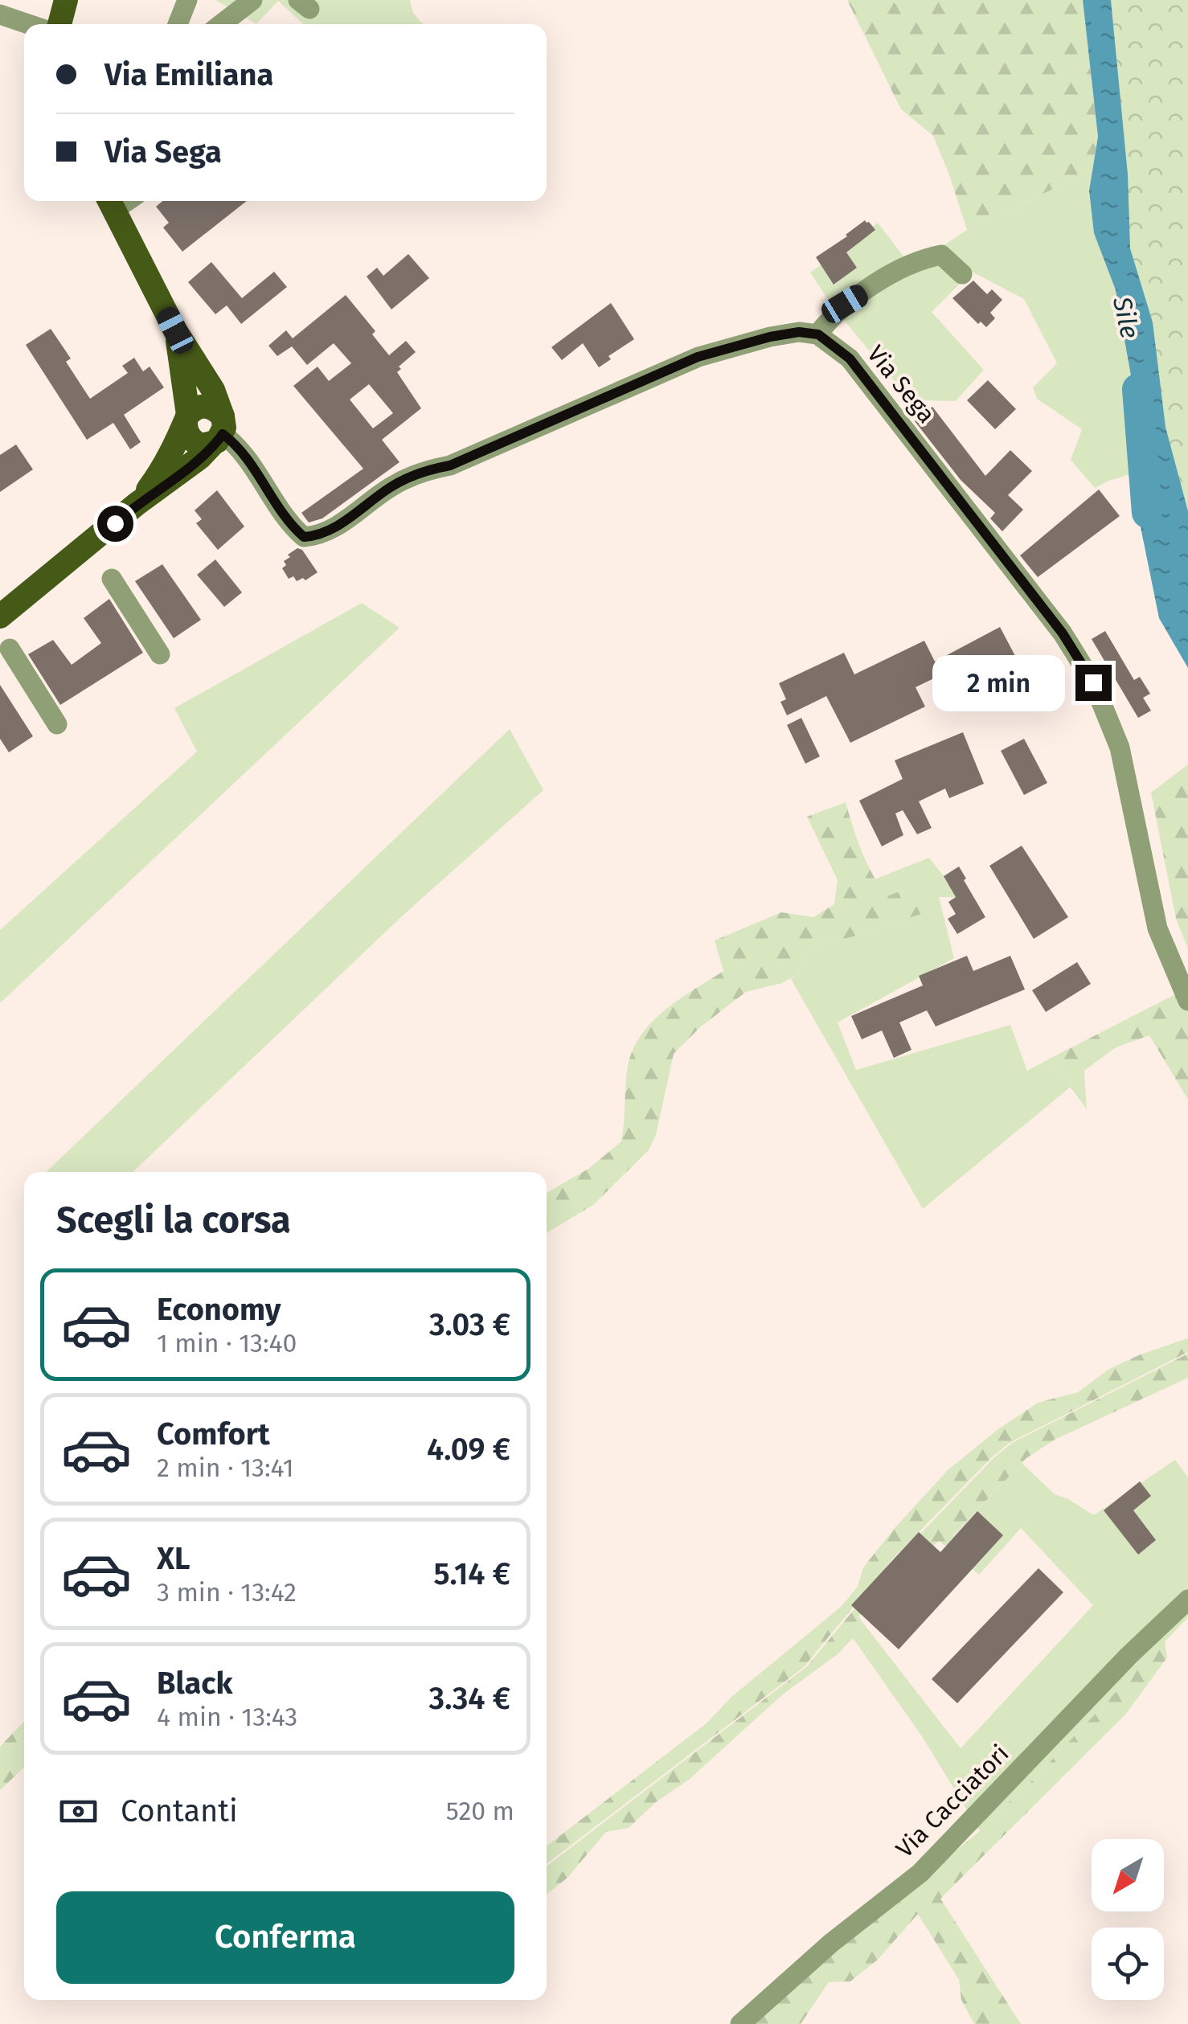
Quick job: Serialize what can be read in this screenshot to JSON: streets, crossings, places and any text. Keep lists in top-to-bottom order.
{
  "streets": {
    "street": ["Via Sega", "Via Cacciatori"]
  },
  "water": ["Sile"],
  "north": "bottom left",
  "page": {
    "banner": ["Via Emiliana", "Via Sega"],
    "bubble": "2 min",
    "heading": "Scegli la corsa",
    "list": [
      {
        "name": "Economy",
        "note": "1 min · 13:40",
        "value": "3.03 €"
      },
      {
        "name": "Comfort",
        "note": "2 min · 13:41",
        "value": "4.09 €"
      },
      {
        "name": "XL",
        "note": "3 min · 13:42",
        "value": "5.14 €"
      },
      {
        "name": "Black",
        "note": "4 min · 13:43",
        "value": "3.34 €"
      }
    ],
    "pay": ["Contanti", "520 m"],
    "buttons": "Conferma"
  }
}
